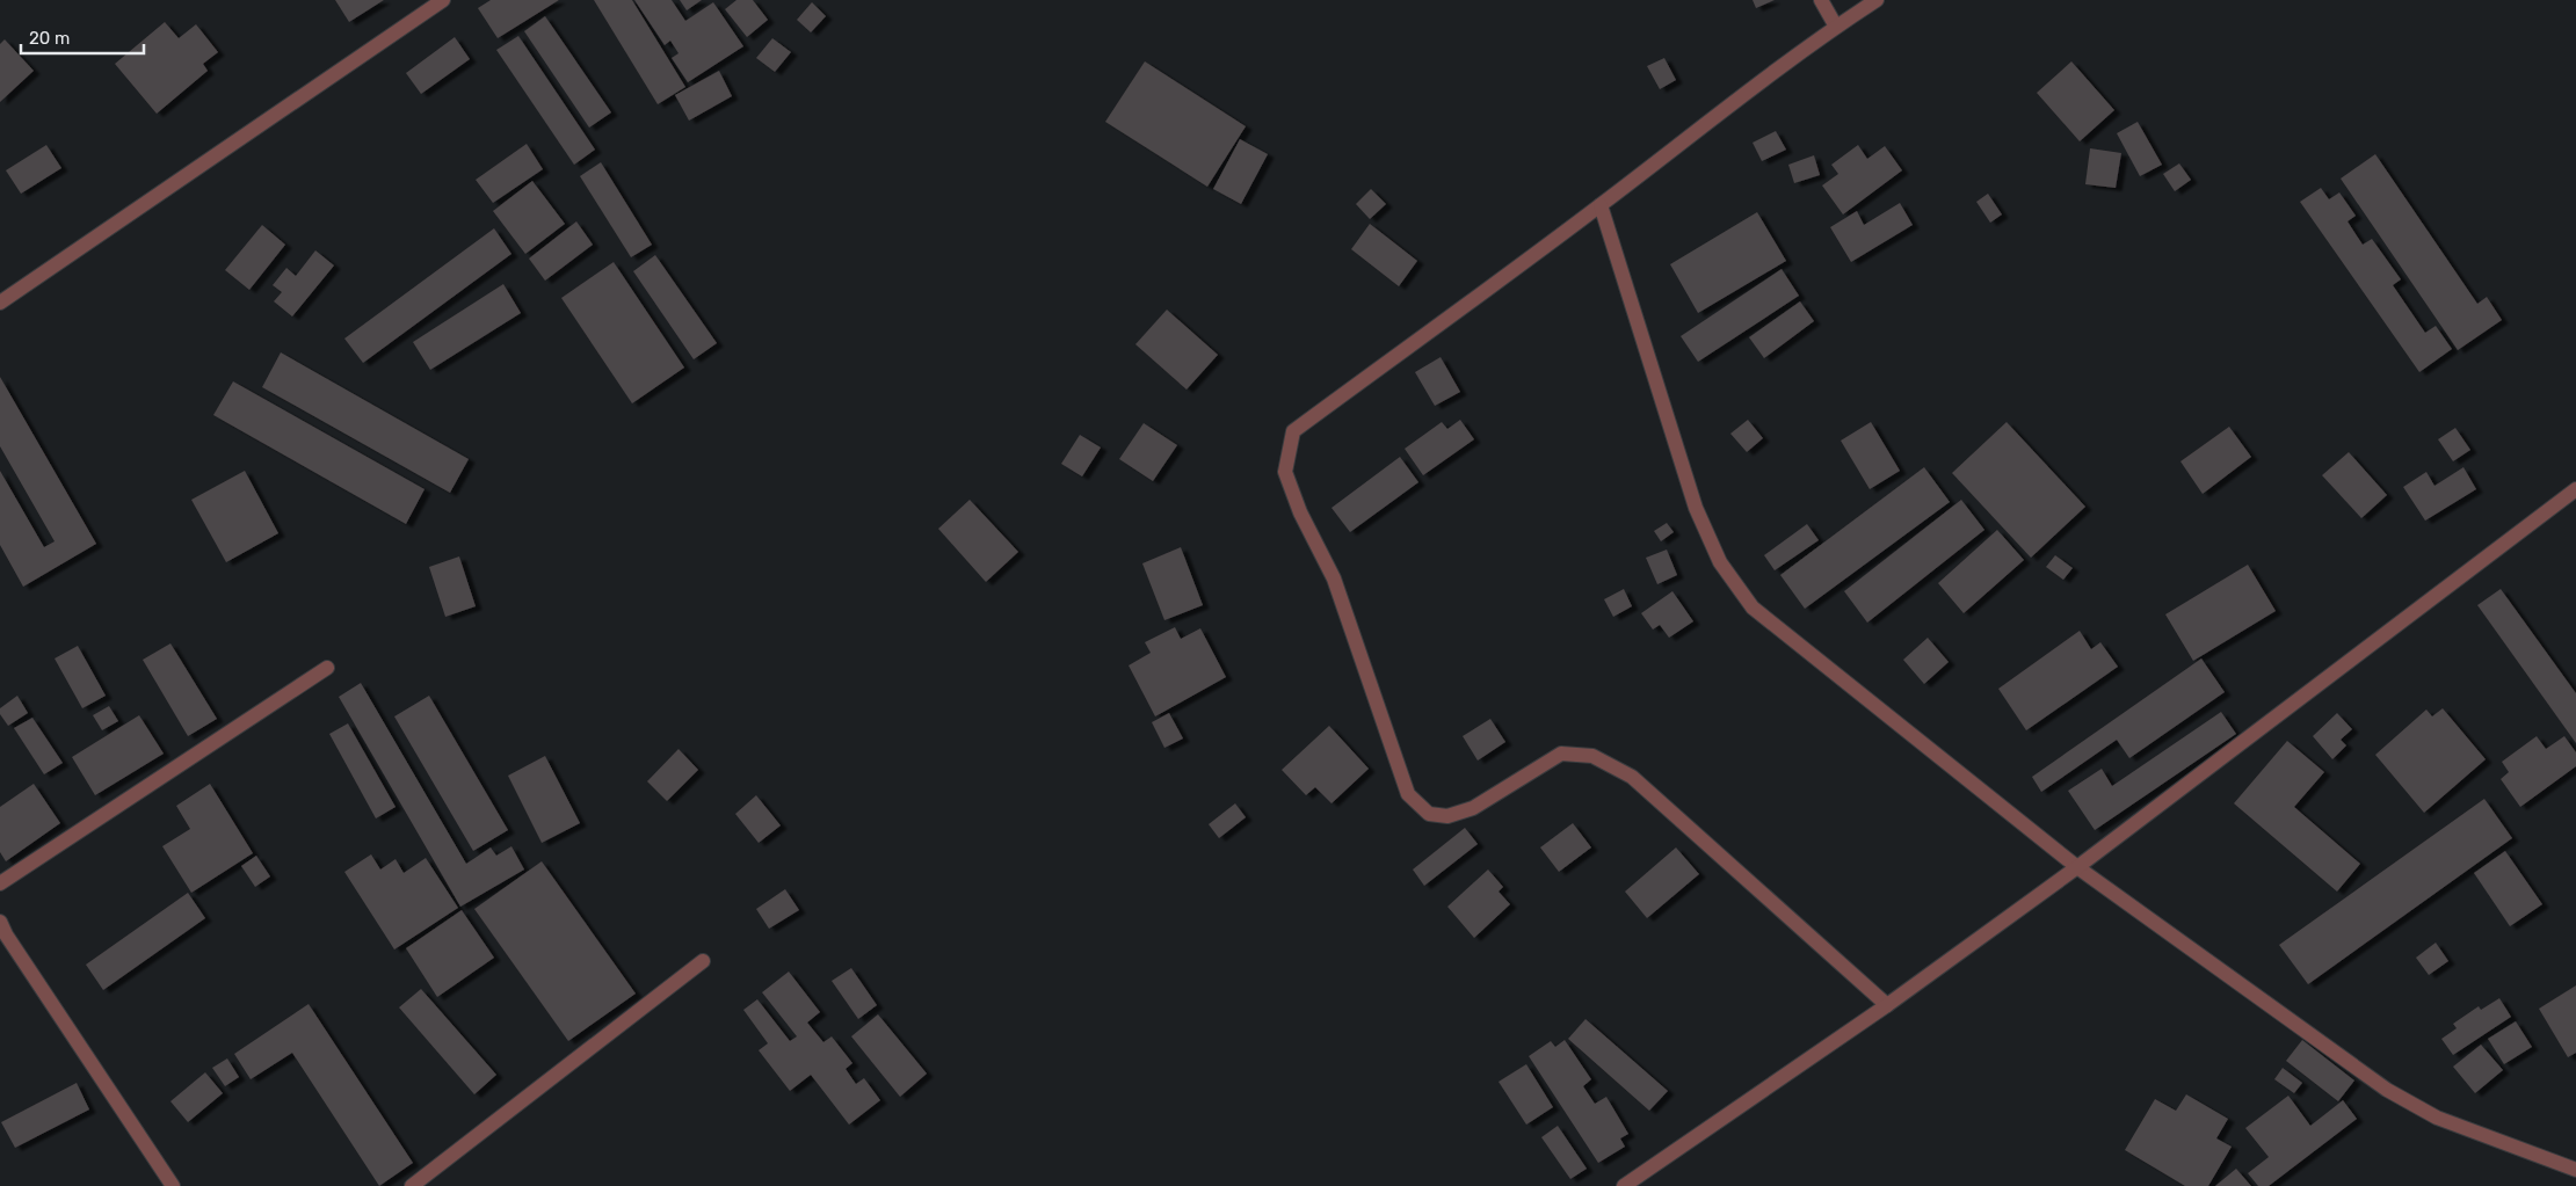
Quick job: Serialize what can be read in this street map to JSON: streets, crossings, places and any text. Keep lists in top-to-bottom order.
{
  "scale_bar": "20 m"
}
